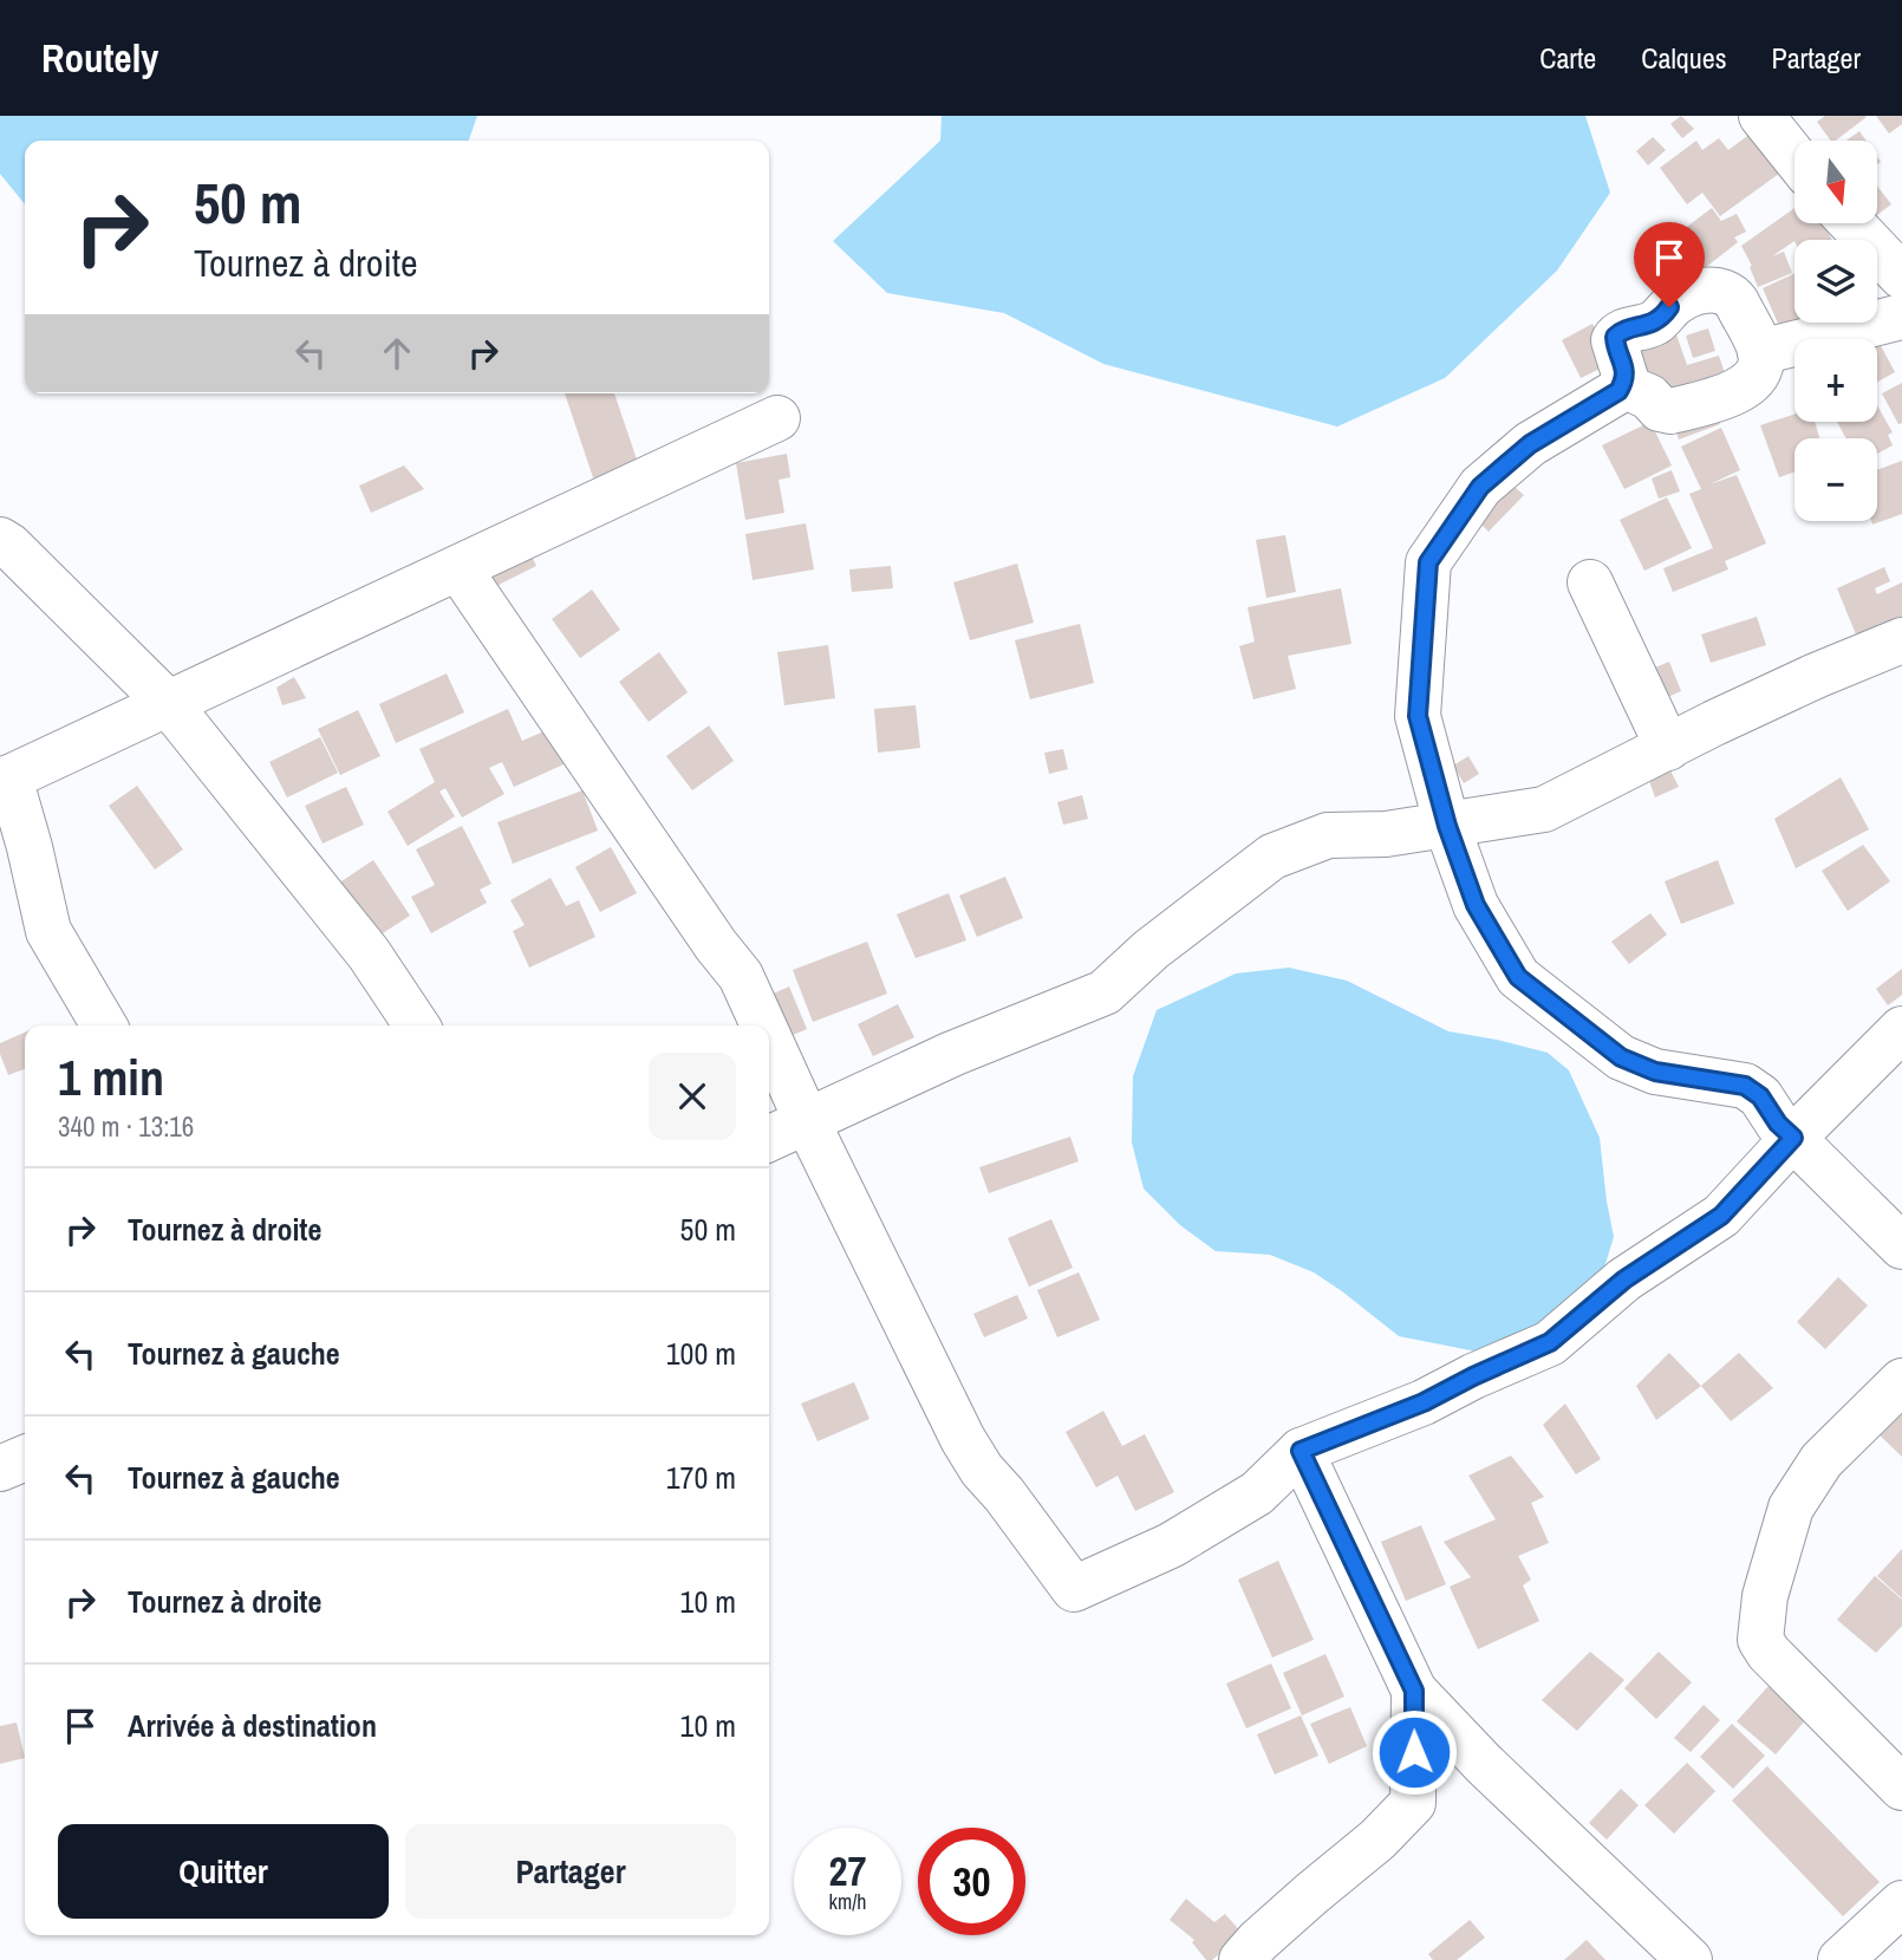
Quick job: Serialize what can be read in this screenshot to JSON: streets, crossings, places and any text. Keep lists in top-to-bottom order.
{
  "north": "bottom",
  "page": {
    "header": "Routely",
    "nav": ["Carte", "Calques", "Partager"],
    "map_buttons": ["+", "−"],
    "turn": ["50 m", "Tournez à droite"],
    "heading": ["1 min", "340 m · 13:16"],
    "list": [
      {
        "name": "Tournez à droite",
        "value": "50 m"
      },
      {
        "name": "Tournez à gauche",
        "value": "100 m"
      },
      {
        "name": "Tournez à gauche",
        "value": "170 m"
      },
      {
        "name": "Tournez à droite",
        "value": "10 m"
      },
      {
        "name": "Arrivée à destination",
        "value": "10 m"
      }
    ],
    "buttons": ["Quitter", "Partager"],
    "speed": "27 km/h",
    "limit": "30"
  }
}
